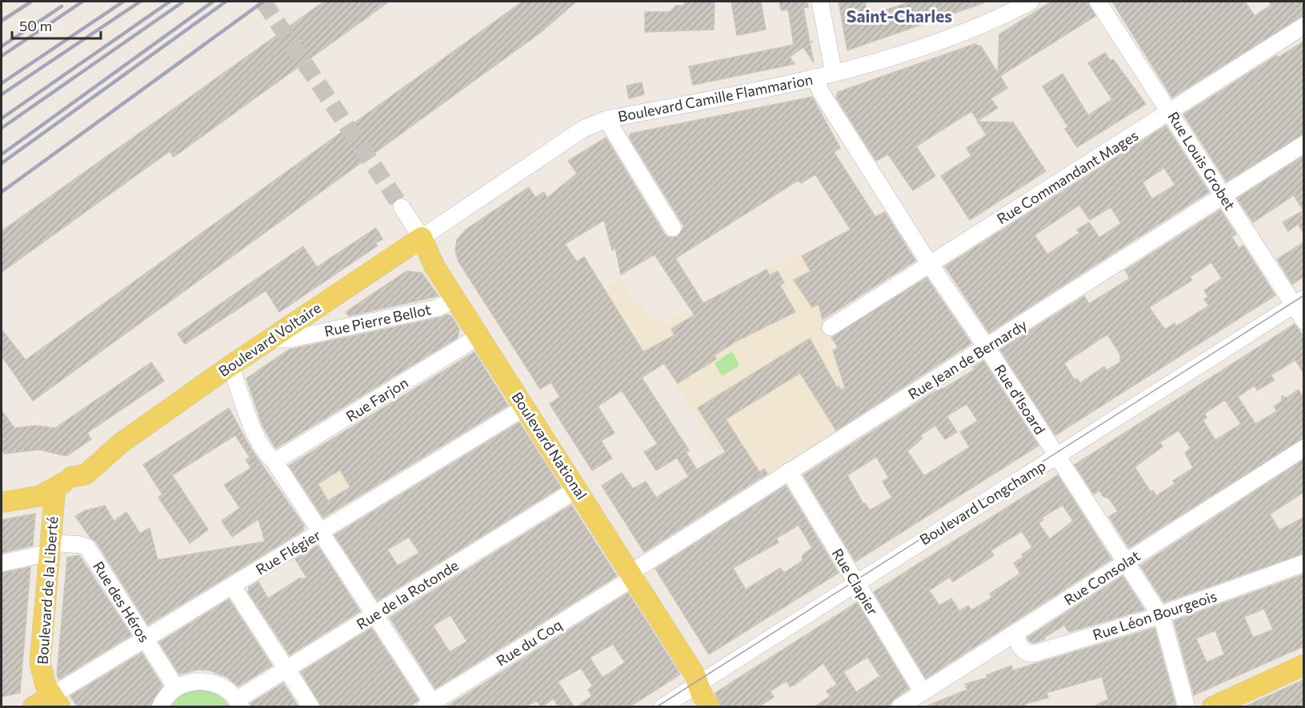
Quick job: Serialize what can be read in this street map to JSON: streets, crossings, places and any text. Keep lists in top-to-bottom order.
{
  "streets": {
    "main road": ["Boulevard Voltaire", "Boulevard National", "Boulevard de la Liberté"],
    "street": [
      "Boulevard Camille Flammarion",
      "Rue Louis Grobet",
      "Rue Commandant Mages",
      "Rue Pierre Bellot",
      "Rue Jean de Bernardy",
      "Rue Farjon",
      "Rue d'Isoard",
      "Boulevard Longchamp",
      "Rue Flégier",
      "Rue Consolat",
      "Rue Clapier",
      "Rue de la Rotonde",
      "Rue des Héros",
      "Rue Léon Bourgeois",
      "Rue du Coq"
    ]
  },
  "crossings": [
    ["Boulevard Camille Flammarion", "Boulevard Voltaire"],
    ["Boulevard Camille Flammarion", "Rue d'Isoard"],
    ["Boulevard Camille Flammarion", "Boulevard National"],
    ["Rue Louis Grobet", "Rue Commandant Mages"],
    ["Rue Louis Grobet", "Rue Jean de Bernardy"],
    ["Rue Louis Grobet", "Boulevard Longchamp"],
    ["Rue Commandant Mages", "Rue d'Isoard"],
    ["Rue Pierre Bellot", "Boulevard Voltaire"],
    ["Rue Pierre Bellot", "Boulevard National"],
    ["Boulevard Voltaire", "Boulevard National"],
    ["Boulevard Voltaire", "Boulevard de la Liberté"],
    ["Rue Jean de Bernardy", "Rue d'Isoard"],
    ["Rue Jean de Bernardy", "Boulevard National"],
    ["Rue Jean de Bernardy", "Rue Clapier"],
    ["Rue Jean de Bernardy", "Rue du Coq"],
    ["Rue Farjon", "Boulevard National"],
    ["Rue d'Isoard", "Boulevard Longchamp"],
    ["Rue d'Isoard", "Rue Consolat"],
    ["Rue d'Isoard", "Rue Léon Bourgeois"],
    ["Boulevard National", "Boulevard Longchamp"],
    ["Boulevard National", "Rue Flégier"],
    ["Boulevard National", "Rue de la Rotonde"],
    ["Boulevard National", "Rue du Coq"],
    ["Boulevard Longchamp", "Rue Clapier"],
    ["Rue Flégier", "Boulevard de la Liberté"],
    ["Rue Flégier", "Rue des Héros"],
    ["Rue Consolat", "Rue Clapier"],
    ["Rue Consolat", "Rue Léon Bourgeois"],
    ["Boulevard de la Liberté", "Rue des Héros"]
  ],
  "districts": ["Saint-Charles"],
  "scale_bar": "50 m"
}
